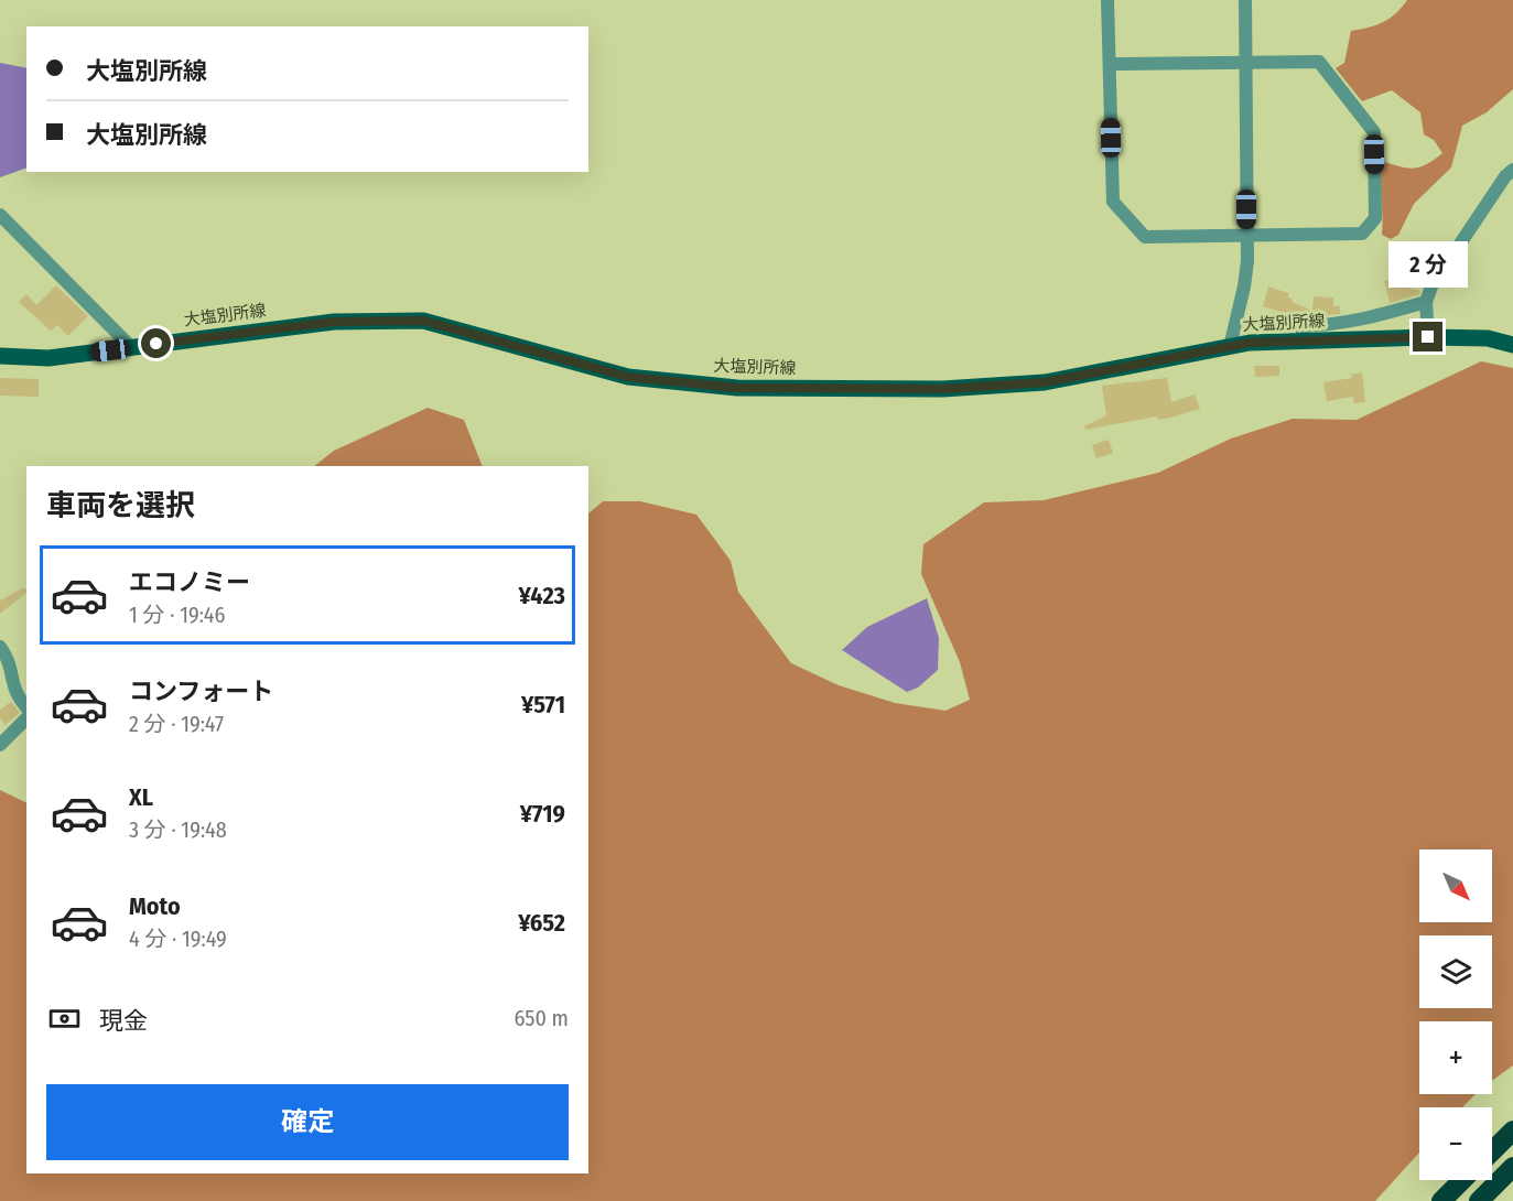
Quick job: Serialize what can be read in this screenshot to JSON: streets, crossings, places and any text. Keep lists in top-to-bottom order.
{
  "streets": {
    "main road": ["大塩別所線"]
  },
  "north": "bottom right",
  "page": {
    "banner": ["大塩別所線", "大塩別所線"],
    "bubble": "2 分",
    "heading": "車両を選択",
    "list": [
      {
        "name": "エコノミー",
        "note": "1 分 · 19:46",
        "value": "¥423"
      },
      {
        "name": "コンフォート",
        "note": "2 分 · 19:47",
        "value": "¥571"
      },
      {
        "name": "XL",
        "note": "3 分 · 19:48",
        "value": "¥719"
      },
      {
        "name": "Moto",
        "note": "4 分 · 19:49",
        "value": "¥652"
      }
    ],
    "map_buttons": ["+", "−"],
    "pay": ["現金", "650 m"],
    "buttons": "確定"
  }
}
